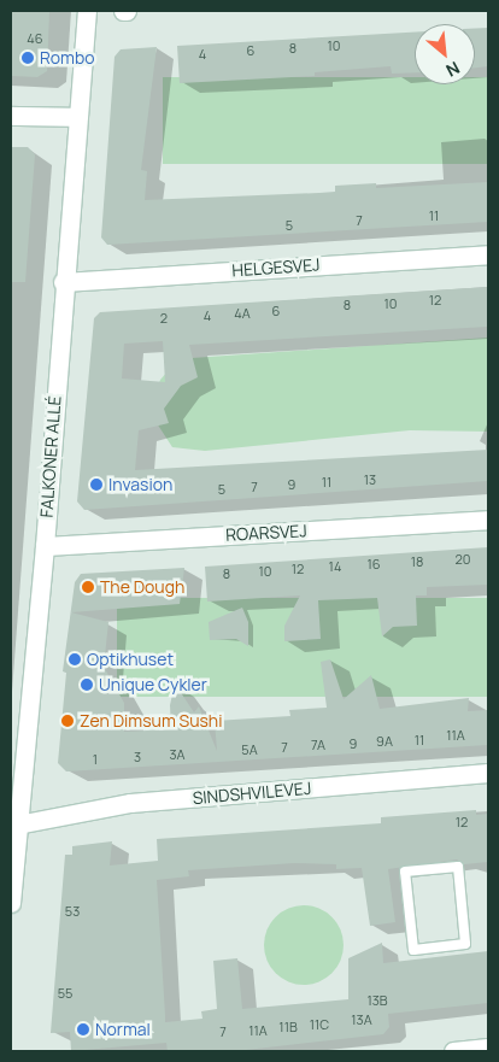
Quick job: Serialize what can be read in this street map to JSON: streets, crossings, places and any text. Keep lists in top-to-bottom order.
{
  "streets": {
    "street": [
      "HELGESVEJ",
      "FALKONER ALLÉ",
      "ROARSVEJ",
      "SINDSHVILEVEJ"
    ]
  },
  "crossings": [
    ["HELGESVEJ", "FALKONER ALLÉ"],
    ["FALKONER ALLÉ", "ROARSVEJ"],
    ["FALKONER ALLÉ", "SINDSHVILEVEJ"]
  ],
  "places": [
    "Rombo",
    "Invasion",
    "The Dough",
    "Optikhuset",
    "Unique Cykler",
    "Zen Dimsum Sushi",
    "Normal"
  ],
  "house_numbers": [
    "46",
    "10",
    "8",
    "6",
    "4",
    "11",
    "7",
    "5",
    "12",
    "10",
    "8",
    "6",
    "4A",
    "4",
    "2",
    "13",
    "11",
    "9",
    "7",
    "5",
    "20",
    "18",
    "16",
    "14",
    "12",
    "10",
    "8",
    "11A",
    "11",
    "9A",
    "9",
    "7A",
    "7",
    "5A",
    "3A",
    "3",
    "1",
    "12",
    "53",
    "55",
    "13B",
    "13A",
    "11C",
    "11B",
    "11A",
    "7"
  ],
  "north": "bottom right"
}
